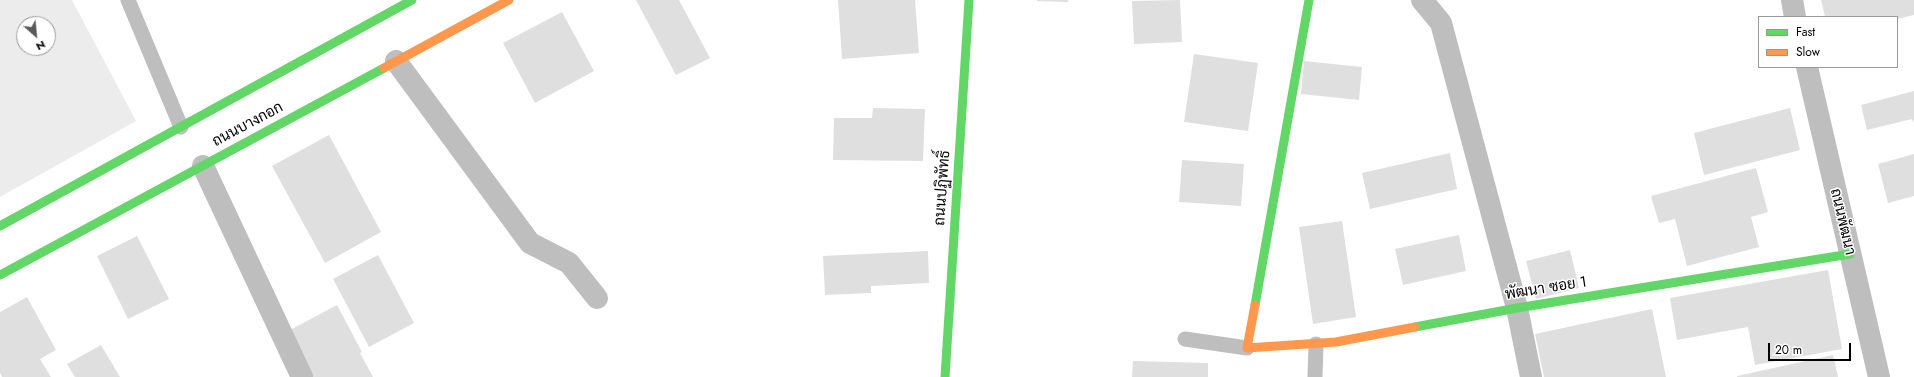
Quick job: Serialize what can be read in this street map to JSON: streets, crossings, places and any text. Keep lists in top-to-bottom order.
{
  "streets": {
    "street": [
      "ถนนบางกอก",
      "ถนนปฏิพัทธิ์",
      "ถนนพัฒนา",
      "พัฒนา ซอย 1"
    ]
  },
  "crossings": [
    ["ถนนพัฒนา", "พัฒนา ซอย 1"]
  ],
  "legend": ["Fast", "Slow"],
  "scale_bar": "20 m",
  "north": "bottom right"
}
